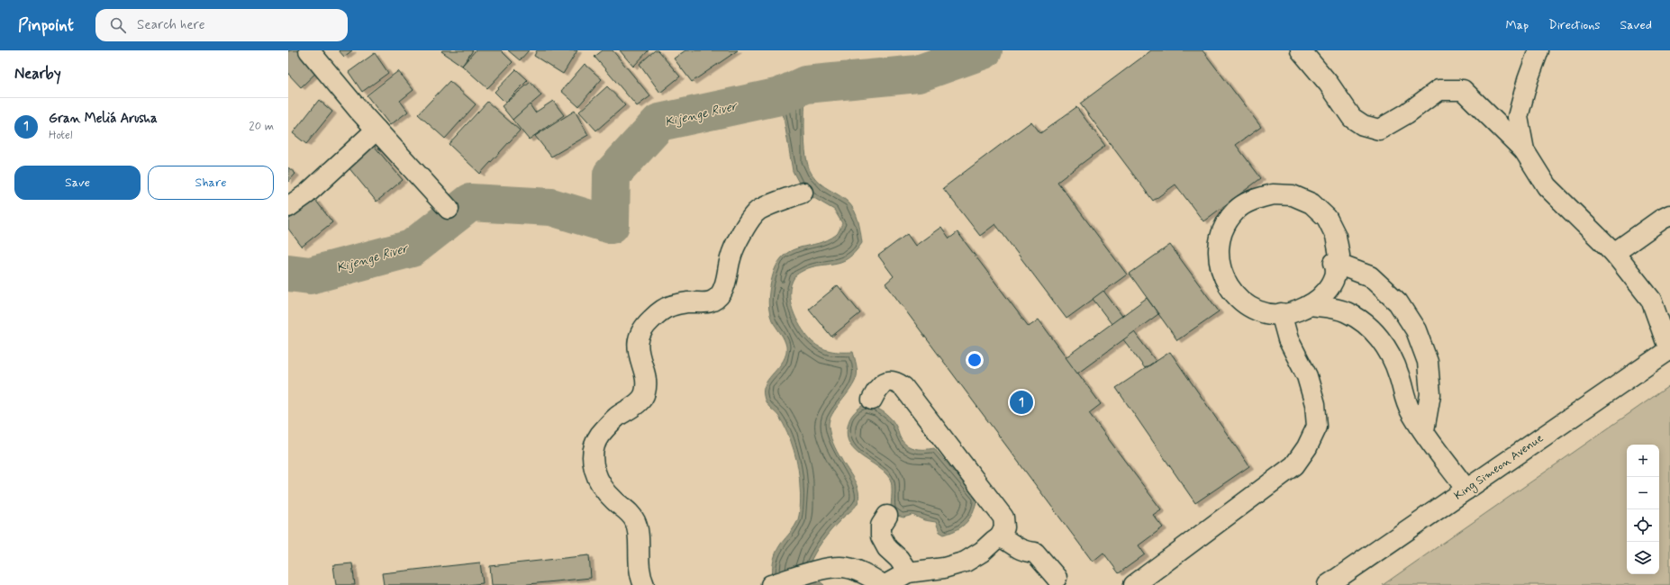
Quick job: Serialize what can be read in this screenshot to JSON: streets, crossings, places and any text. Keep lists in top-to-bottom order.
{
  "streets": {
    "main road": ["King Simeon Avenue"]
  },
  "water": ["Kijenge River"],
  "page": {
    "header": "Pinpoint",
    "search": "Search here",
    "nav": ["Map", "Directions", "Saved"],
    "heading": "Nearby",
    "list": [
      {
        "mark": "1",
        "name": "Gran Meliá Arusha",
        "note": "Hotel",
        "value": "20 m"
      }
    ],
    "buttons": ["Save", "Share"],
    "pins": "1",
    "map_buttons": ["+", "−"]
  }
}
